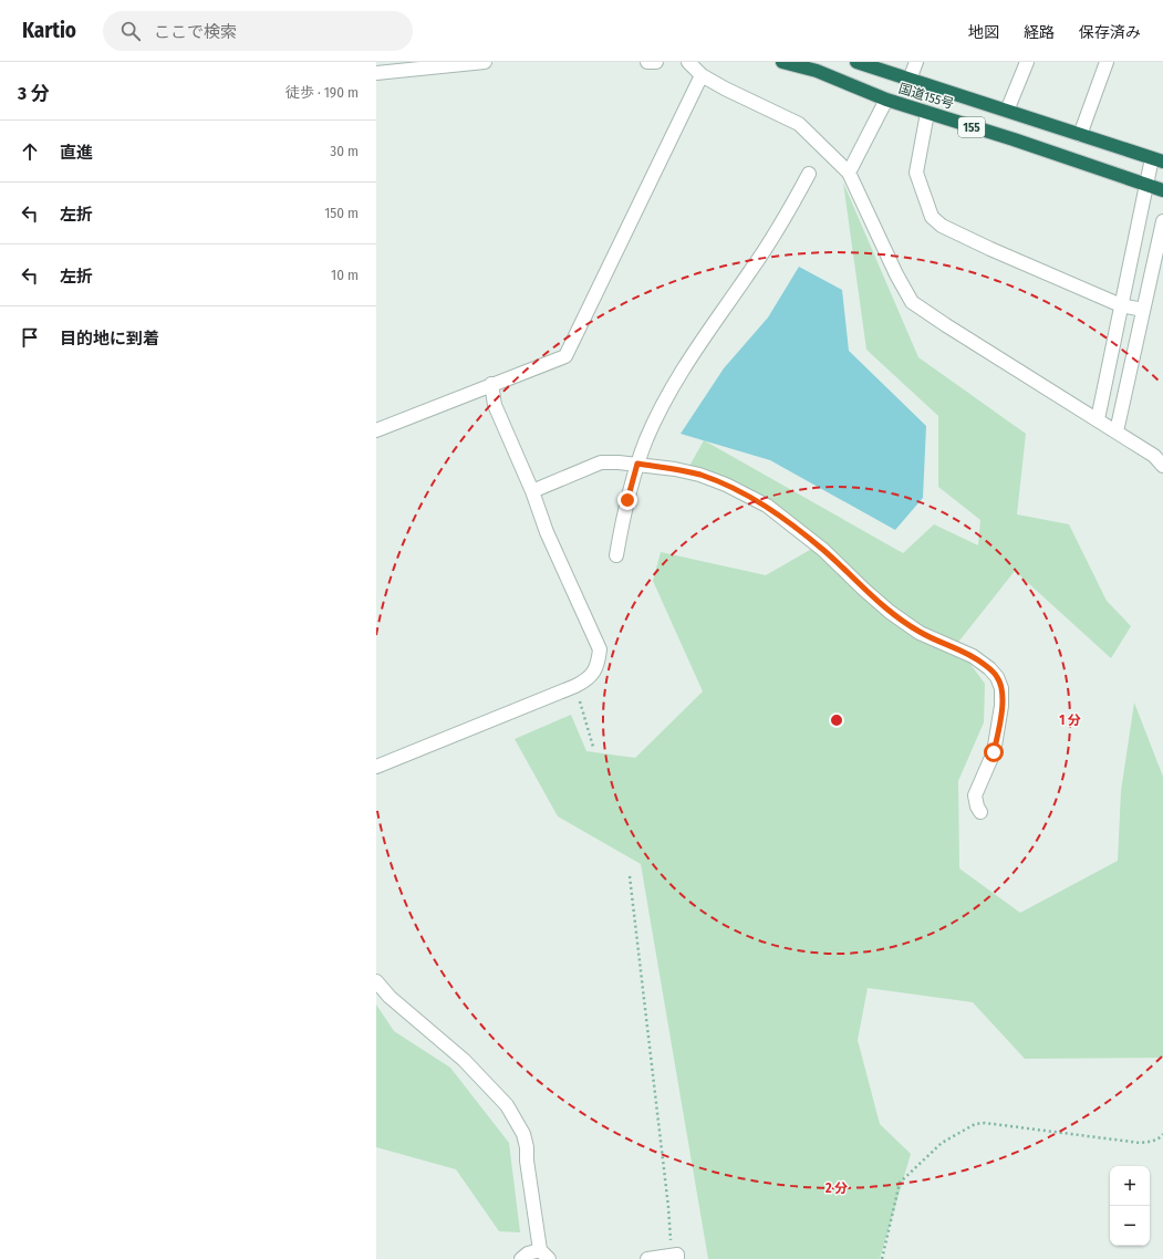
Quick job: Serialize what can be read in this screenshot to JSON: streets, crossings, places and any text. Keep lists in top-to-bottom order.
{
  "streets": {
    "highway": ["国道155号", "155"]
  },
  "page": {
    "header": "Kartio",
    "search": "ここで検索",
    "nav": ["地図", "経路", "保存済み"],
    "heading": ["3 分", "徒歩 · 190 m"],
    "list": [
      ["直進", "30 m"],
      ["左折", "150 m"],
      ["左折", "10 m"],
      "目的地に到着"
    ],
    "map_buttons": ["+", "−"]
  },
  "rings": ["1 分", "2 分"]
}
